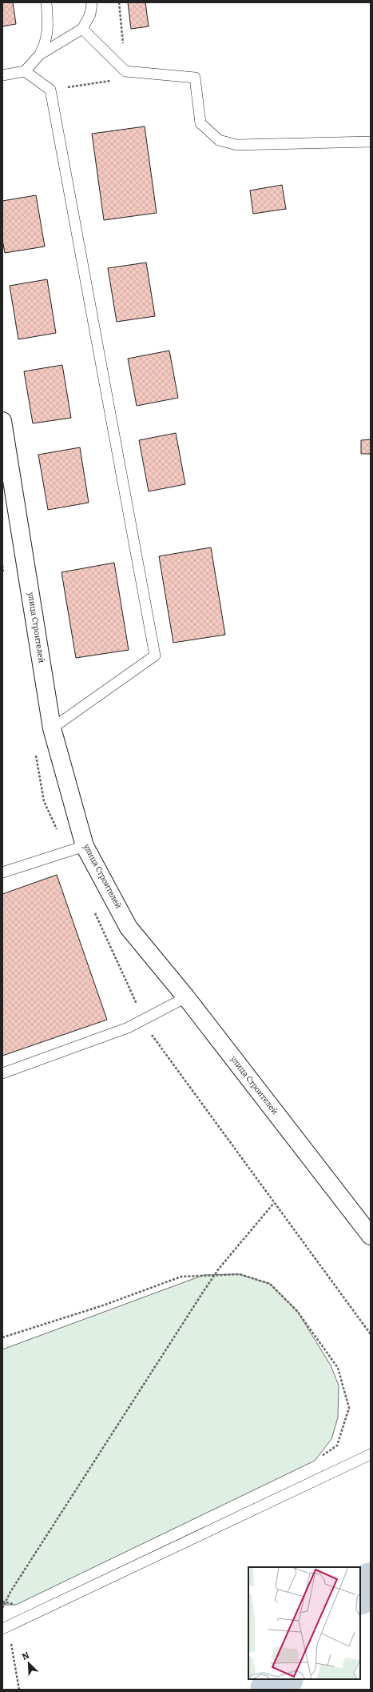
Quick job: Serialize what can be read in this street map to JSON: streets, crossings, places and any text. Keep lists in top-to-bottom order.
{
  "streets": {
    "street": ["улица Строителей"]
  },
  "north": "top left"
}
